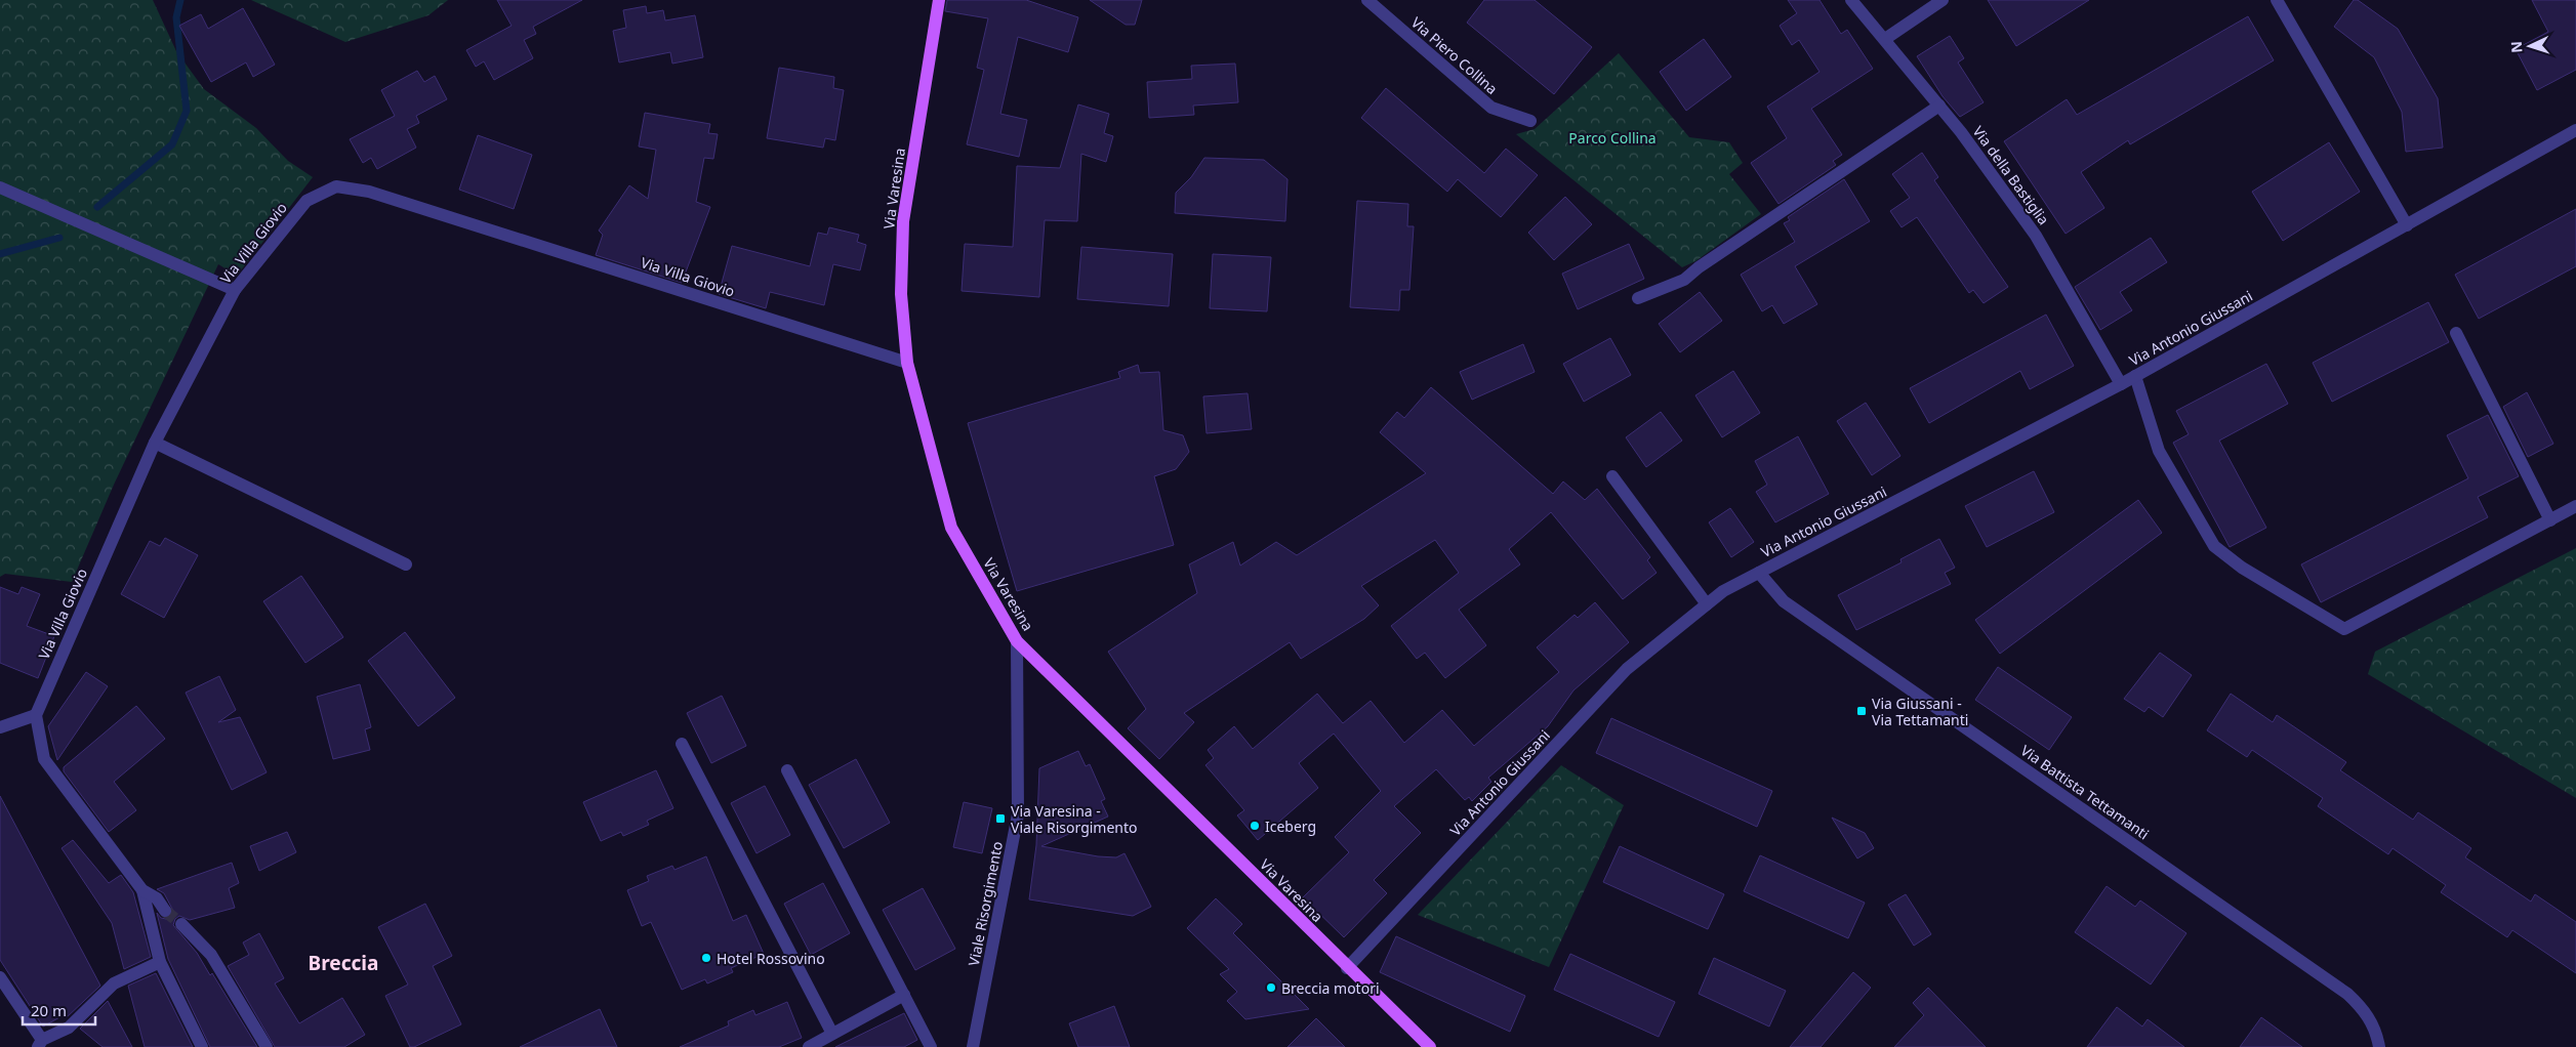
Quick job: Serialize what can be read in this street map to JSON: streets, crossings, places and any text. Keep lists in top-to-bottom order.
{
  "streets": {
    "main road": ["Via Varesina"],
    "street": [
      "Via Piero Collina",
      "Via della Bastiglia",
      "Via Villa Giovio",
      "Via Antonio Giussani",
      "Via Battista Tettamanti",
      "Viale Risorgimento"
    ]
  },
  "crossings": [
    ["Via della Bastiglia", "Via Antonio Giussani"],
    ["Via Varesina", "Via Villa Giovio"],
    ["Via Varesina", "Via Antonio Giussani"],
    ["Via Varesina", "Viale Risorgimento"],
    ["Via Antonio Giussani", "Via Battista Tettamanti"]
  ],
  "districts": ["Breccia"],
  "parks": ["Parco Collina"],
  "places": {
    "transit": ["Via Giussani - Via Tettamanti", "Via Varesina - Viale Risorgimento"],
    "other": ["Iceberg", "Hotel Rossovino", "Breccia motori"]
  },
  "scale_bar": "20 m",
  "north": "left"
}
